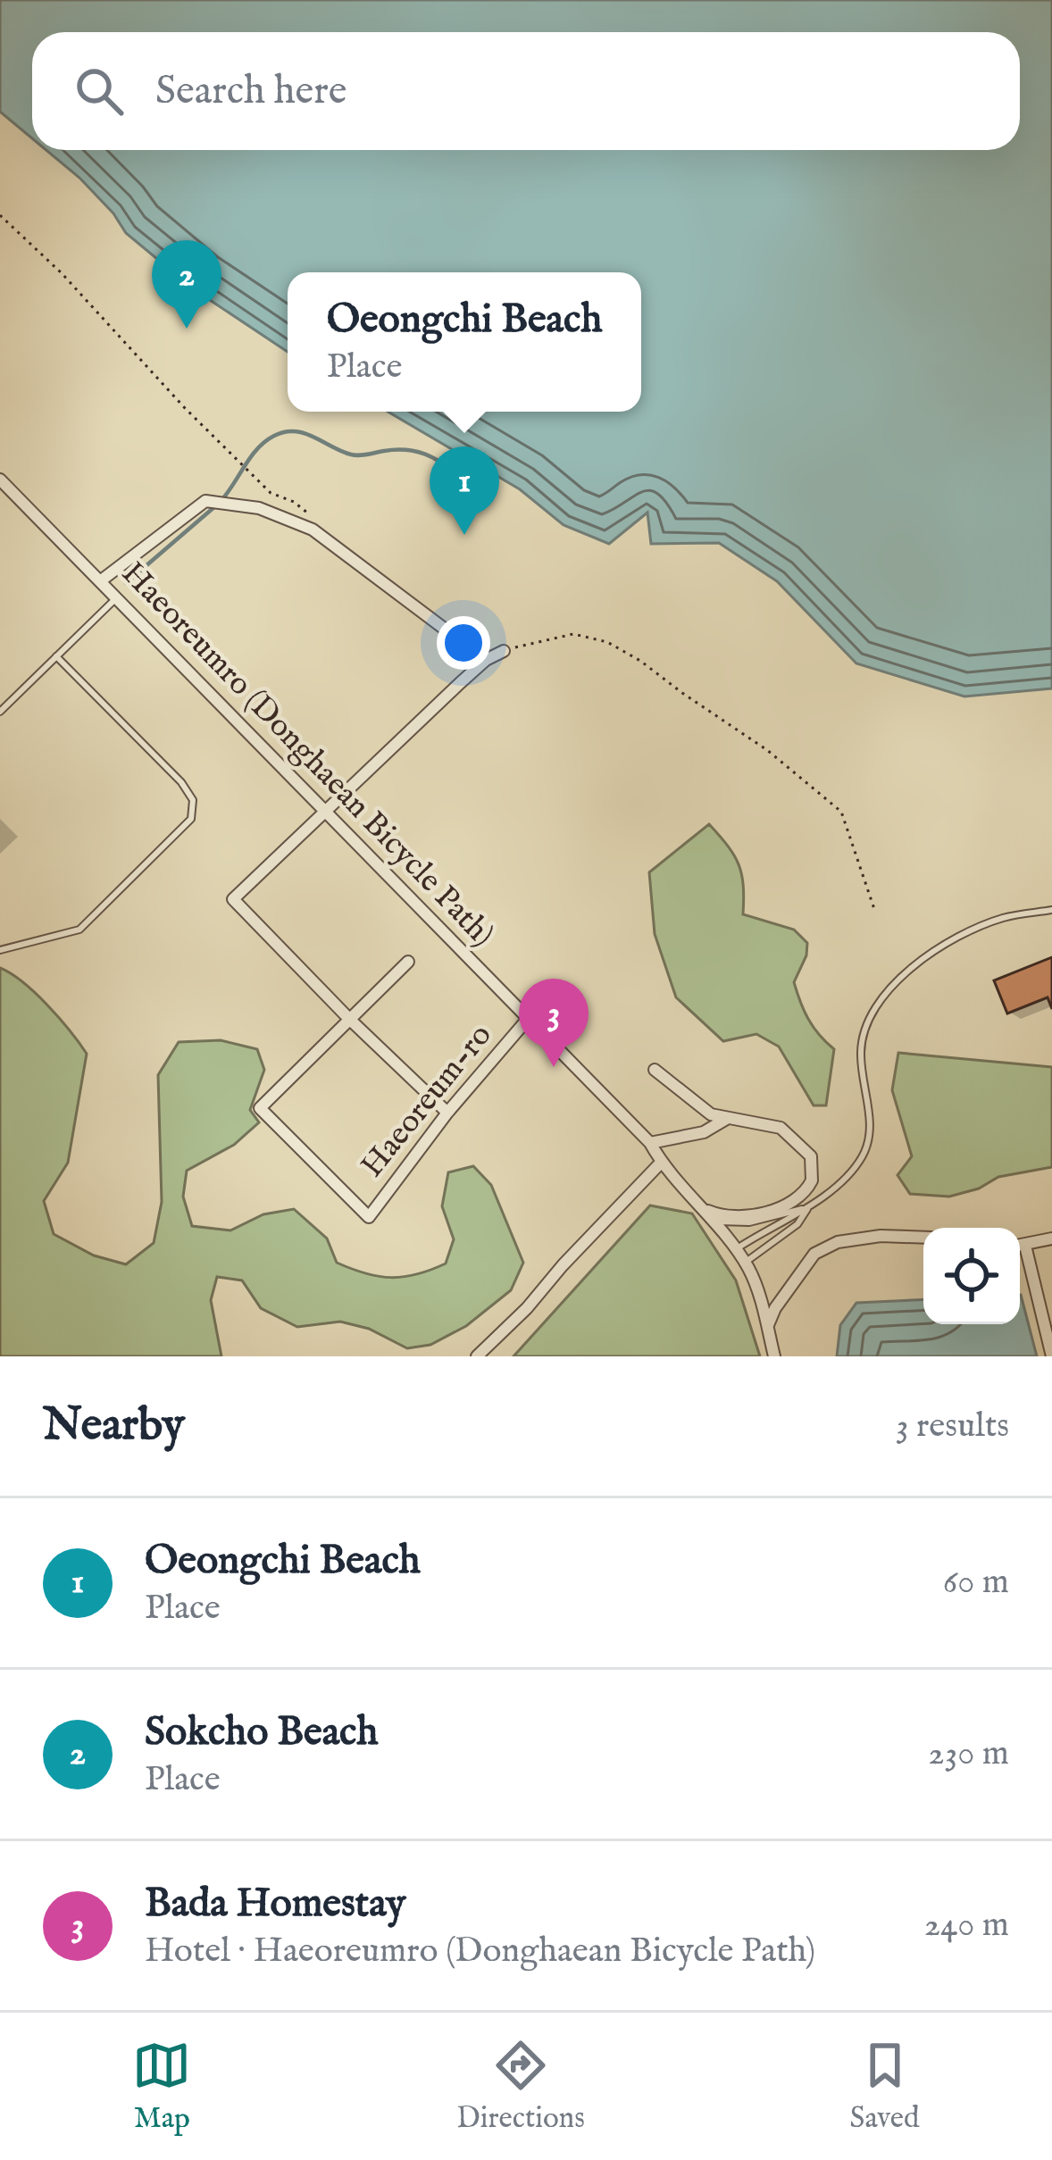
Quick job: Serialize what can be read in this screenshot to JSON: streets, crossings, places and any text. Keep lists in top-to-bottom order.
{
  "streets": {
    "street": ["Haeoreumro (Donghaean Bicycle Path)", "Haeoreum-ro"]
  },
  "crossings": [
    ["Haeoreumro (Donghaean Bicycle Path)", "Haeoreum-ro"]
  ],
  "page": {
    "search": "Search here",
    "pins": ["2", "1", "3"],
    "popup": ["Oeongchi Beach", "Place"],
    "heading": ["Nearby", "3 results"],
    "list": [
      {
        "mark": "1",
        "name": "Oeongchi Beach",
        "note": "Place",
        "value": "60 m"
      },
      {
        "mark": "2",
        "name": "Sokcho Beach",
        "note": "Place",
        "value": "230 m"
      },
      {
        "mark": "3",
        "name": "Bada Homestay",
        "note": "Hotel · Haeoreumro (Donghaean Bicycle Path)",
        "value": "240 m"
      }
    ],
    "nav": ["Map", "Directions", "Saved"]
  }
}
